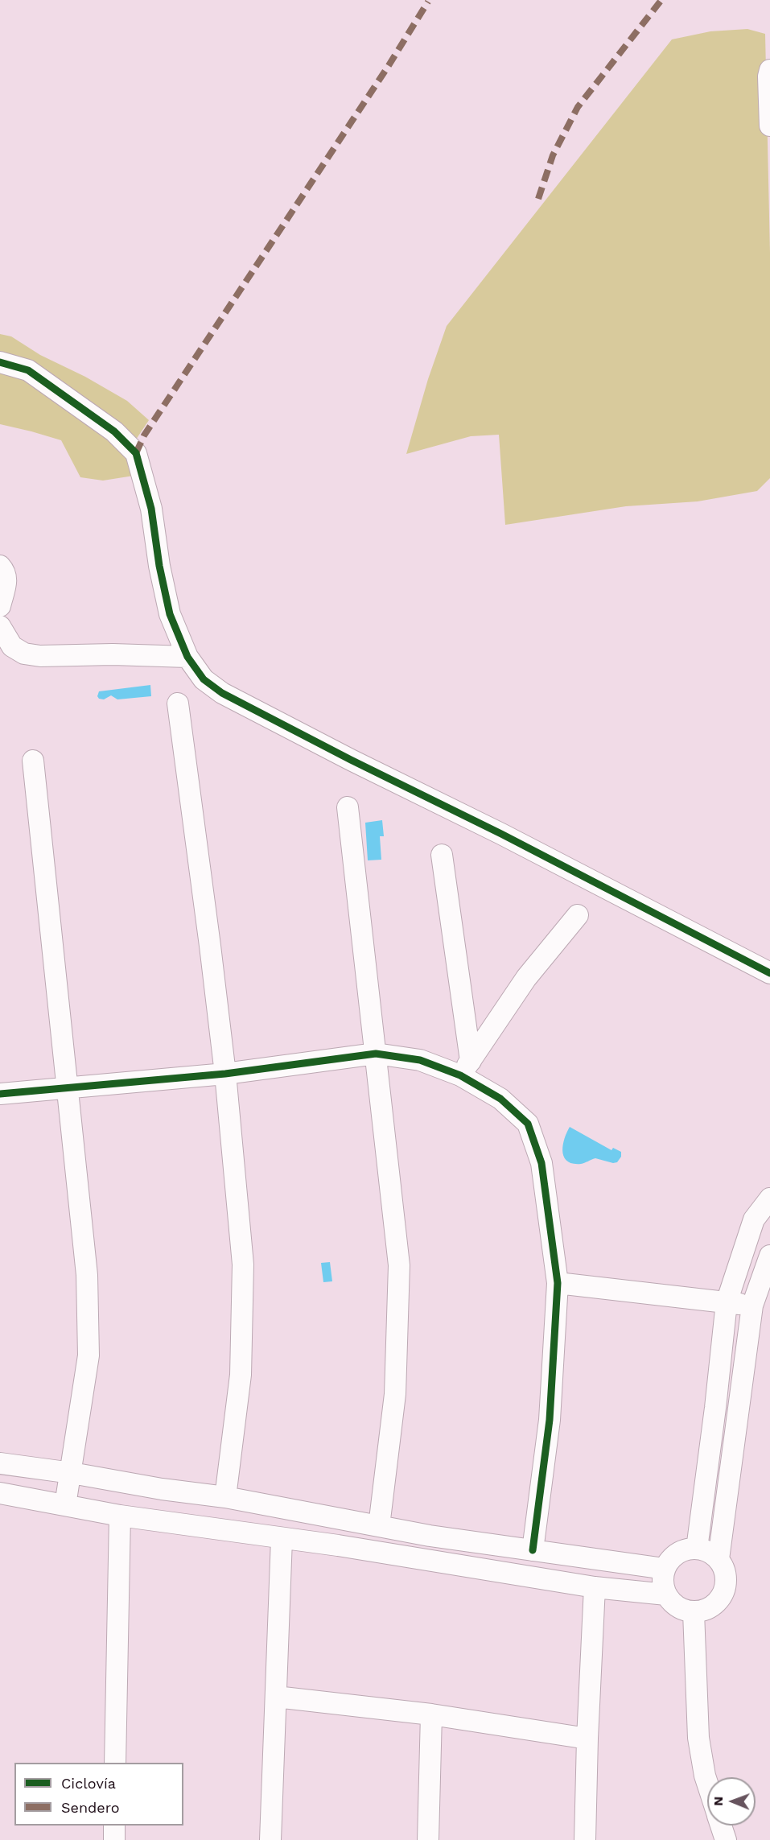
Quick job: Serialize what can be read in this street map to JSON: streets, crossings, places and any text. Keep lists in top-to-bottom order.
{
  "legend": ["Ciclovía", "Sendero"],
  "north": "left"
}
